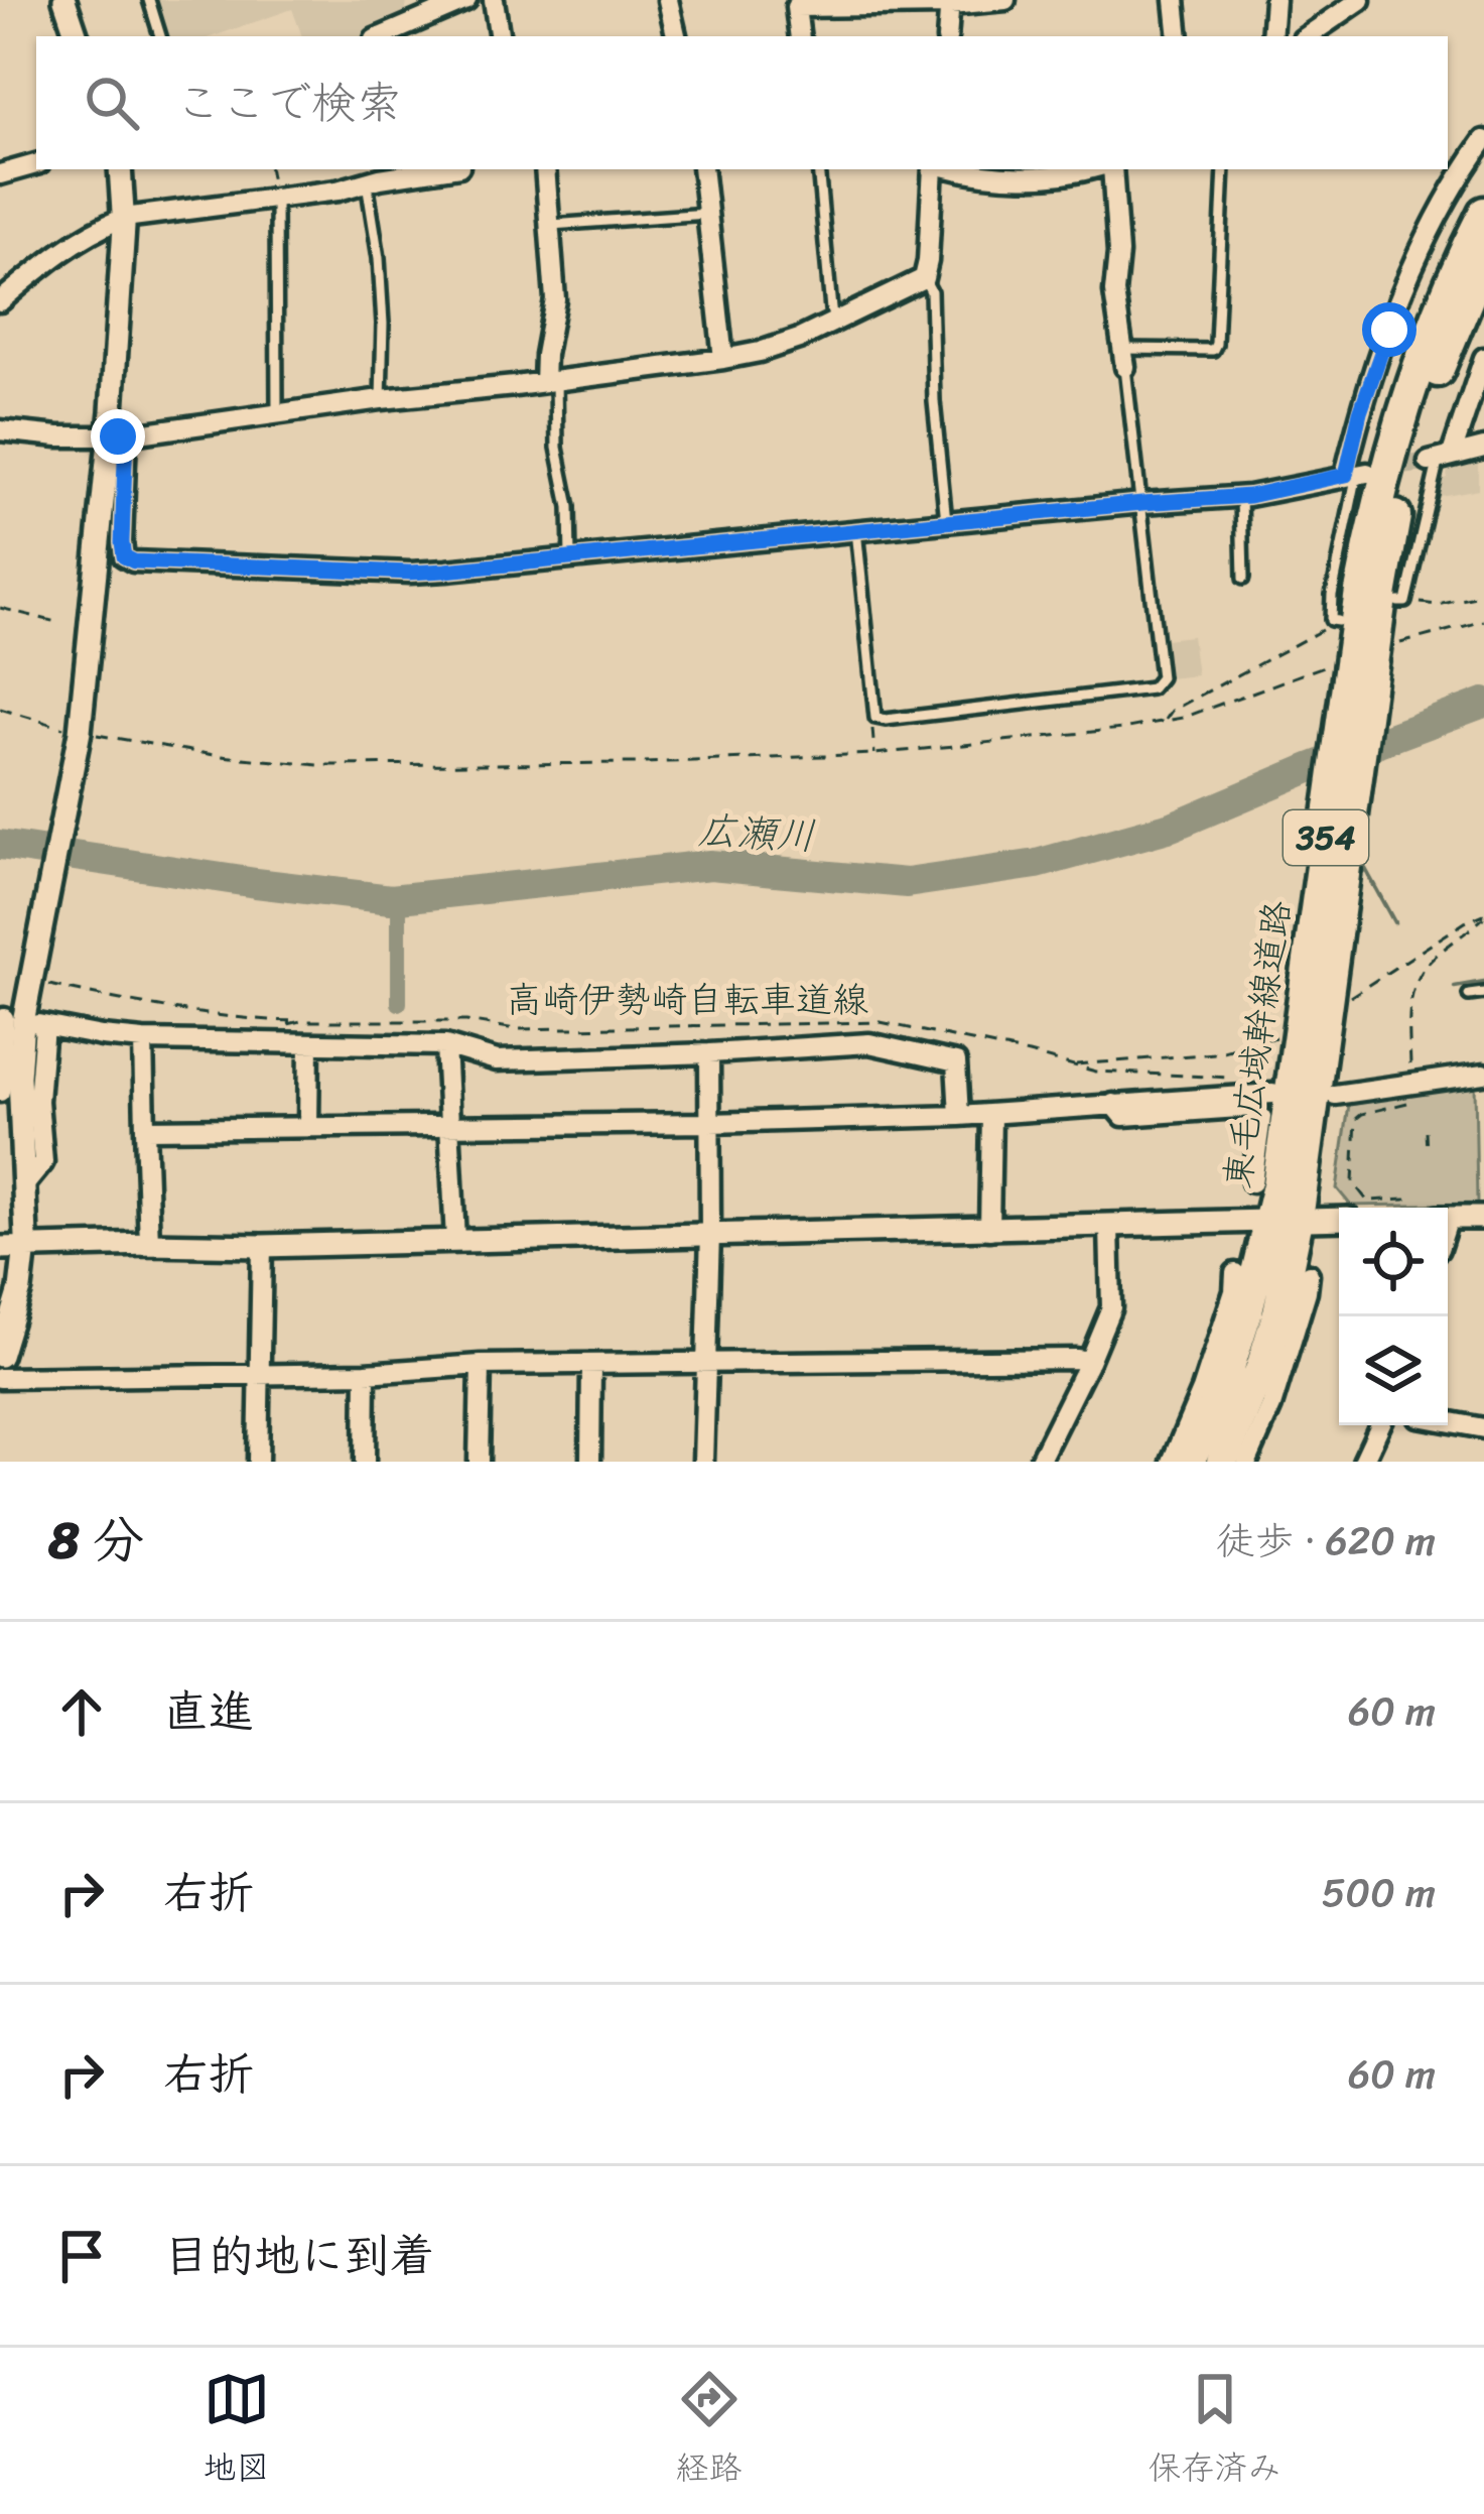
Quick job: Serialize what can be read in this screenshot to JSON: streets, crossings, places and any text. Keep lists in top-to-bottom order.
{
  "streets": {
    "highway": ["354", "東毛広域幹線道路"],
    "path": ["高崎伊勢崎自転車道線"]
  },
  "crossings": [
    ["高崎伊勢崎自転車道線", "東毛広域幹線道路"]
  ],
  "water": ["広瀬川"],
  "page": {
    "search": "ここで検索",
    "heading": ["8 分", "徒歩 · 620 m"],
    "list": [
      ["直進", "60 m"],
      ["右折", "500 m"],
      ["右折", "60 m"],
      "目的地に到着"
    ],
    "nav": ["地図", "経路", "保存済み"]
  }
}
